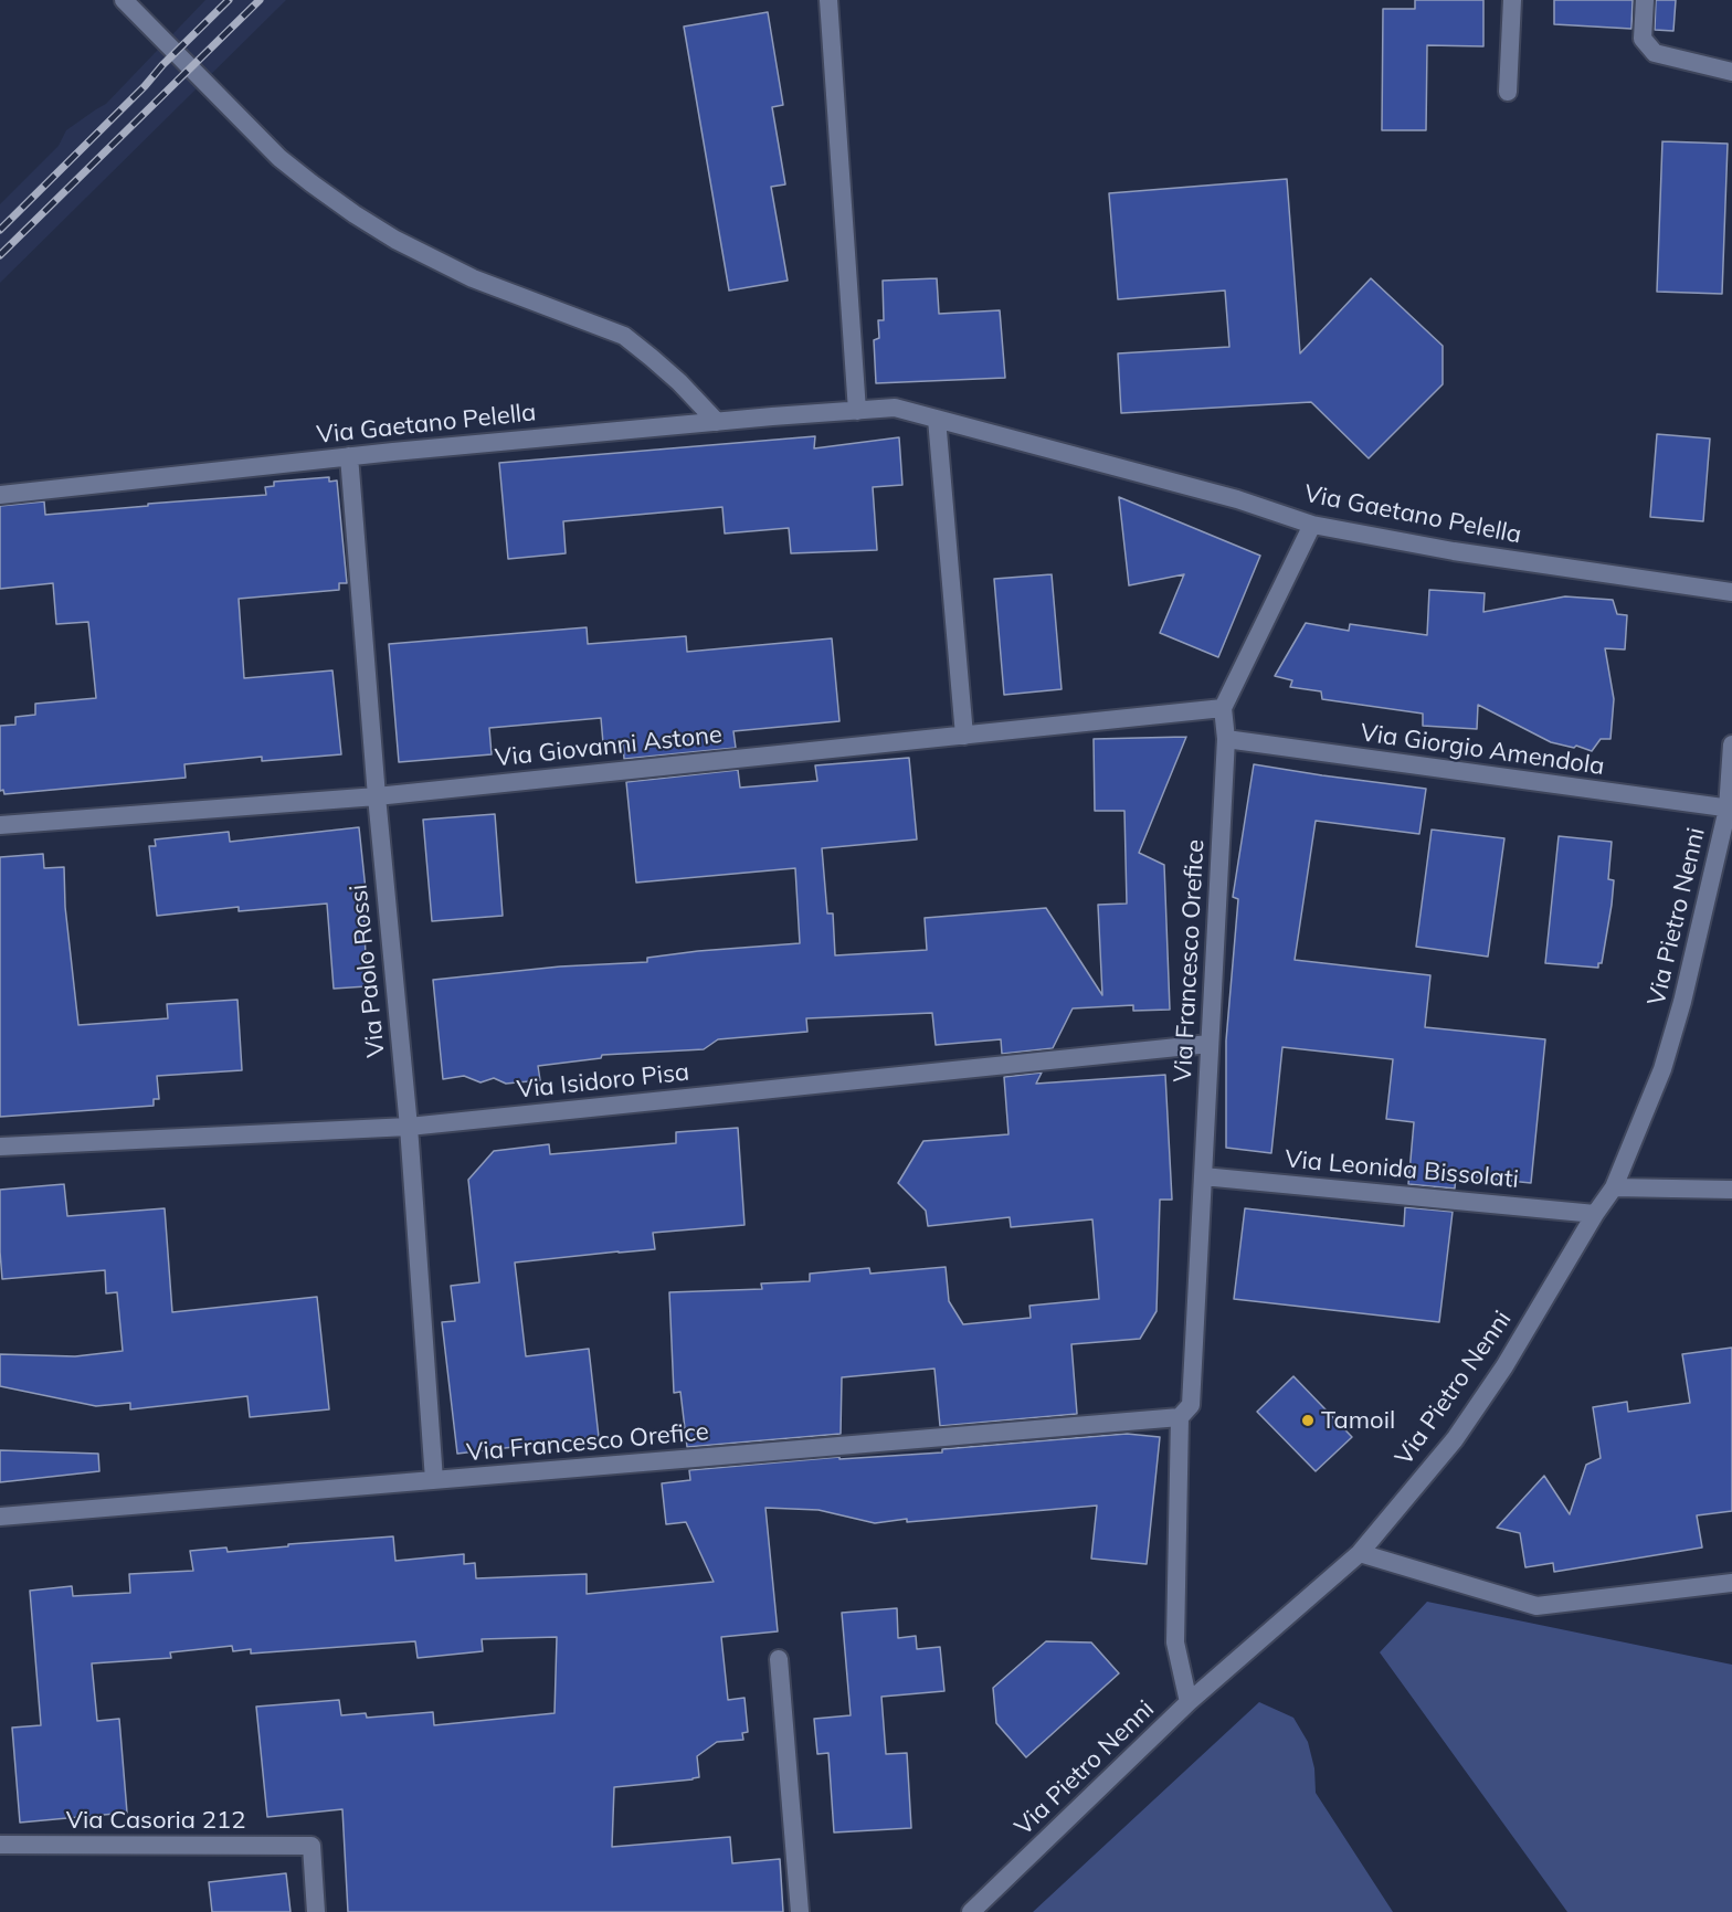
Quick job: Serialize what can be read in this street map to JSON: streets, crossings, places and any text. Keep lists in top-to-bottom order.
{
  "streets": {
    "street": [
      "Via Gaetano Pelella",
      "Via Giovanni Astone",
      "Via Giorgio Amendola",
      "Via Pietro Nenni",
      "Via Francesco Orefice",
      "Via Paolo Rossi",
      "Via Isidoro Pisa",
      "Via Leonida Bissolati",
      "Via Casoria 212"
    ]
  },
  "crossings": [
    ["Via Gaetano Pelella", "Via Paolo Rossi"],
    ["Via Giovanni Astone", "Via Francesco Orefice"],
    ["Via Giovanni Astone", "Via Paolo Rossi"],
    ["Via Giorgio Amendola", "Via Pietro Nenni"],
    ["Via Giorgio Amendola", "Via Francesco Orefice"],
    ["Via Pietro Nenni", "Via Francesco Orefice"],
    ["Via Pietro Nenni", "Via Leonida Bissolati"],
    ["Via Francesco Orefice", "Via Paolo Rossi"],
    ["Via Francesco Orefice", "Via Isidoro Pisa"],
    ["Via Francesco Orefice", "Via Leonida Bissolati"],
    ["Via Paolo Rossi", "Via Isidoro Pisa"]
  ],
  "places": ["Tamoil"]
}
